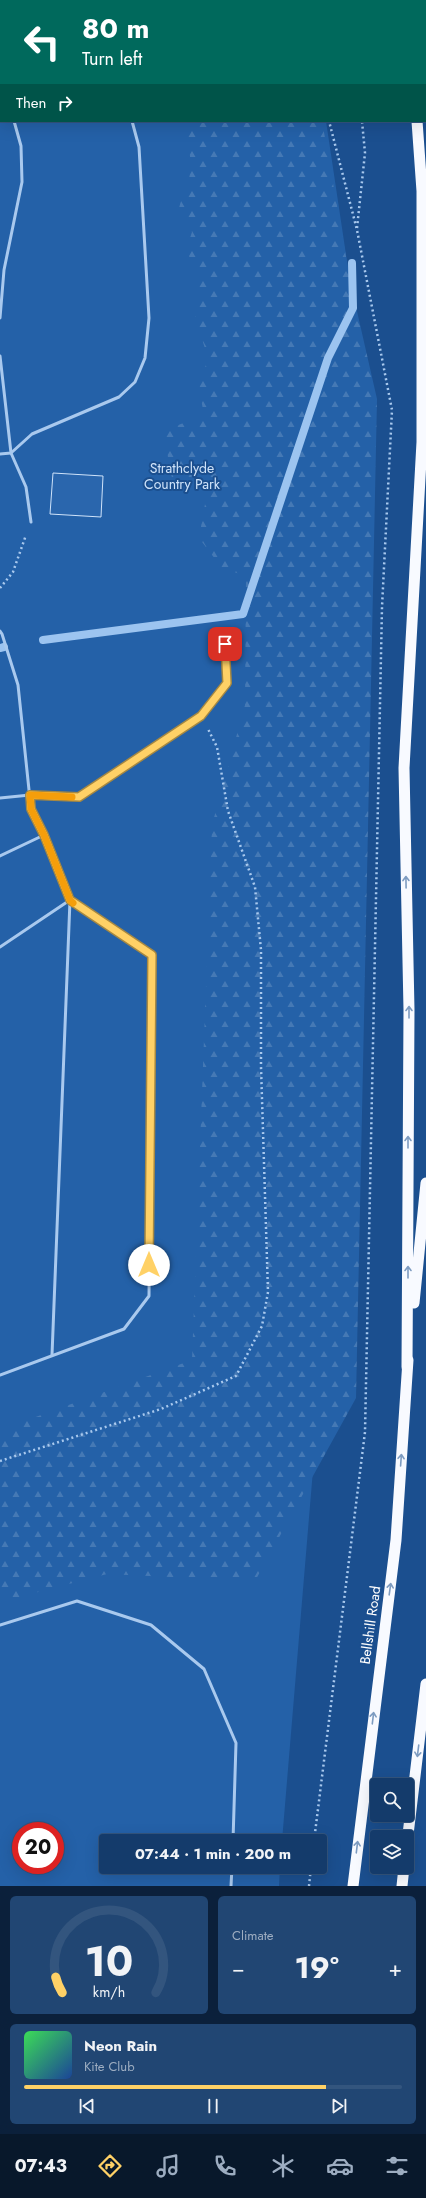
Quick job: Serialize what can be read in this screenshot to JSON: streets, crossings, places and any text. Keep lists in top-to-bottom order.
{
  "streets": {
    "highway": ["Bellshill Road"]
  },
  "parks": ["Strathclyde Country Park"],
  "page": {
    "turn": ["80 m", "Turn left"],
    "then": "Then",
    "limit": "20",
    "trip": "07:44 · 1 min · 200 m",
    "tile": "Climate",
    "heat": ["−", "19°", "+"],
    "song": ["Neon Rain", "Kite Club"],
    "tabs": "07:43",
    "gauge": ["10", "km/h"]
  }
}
